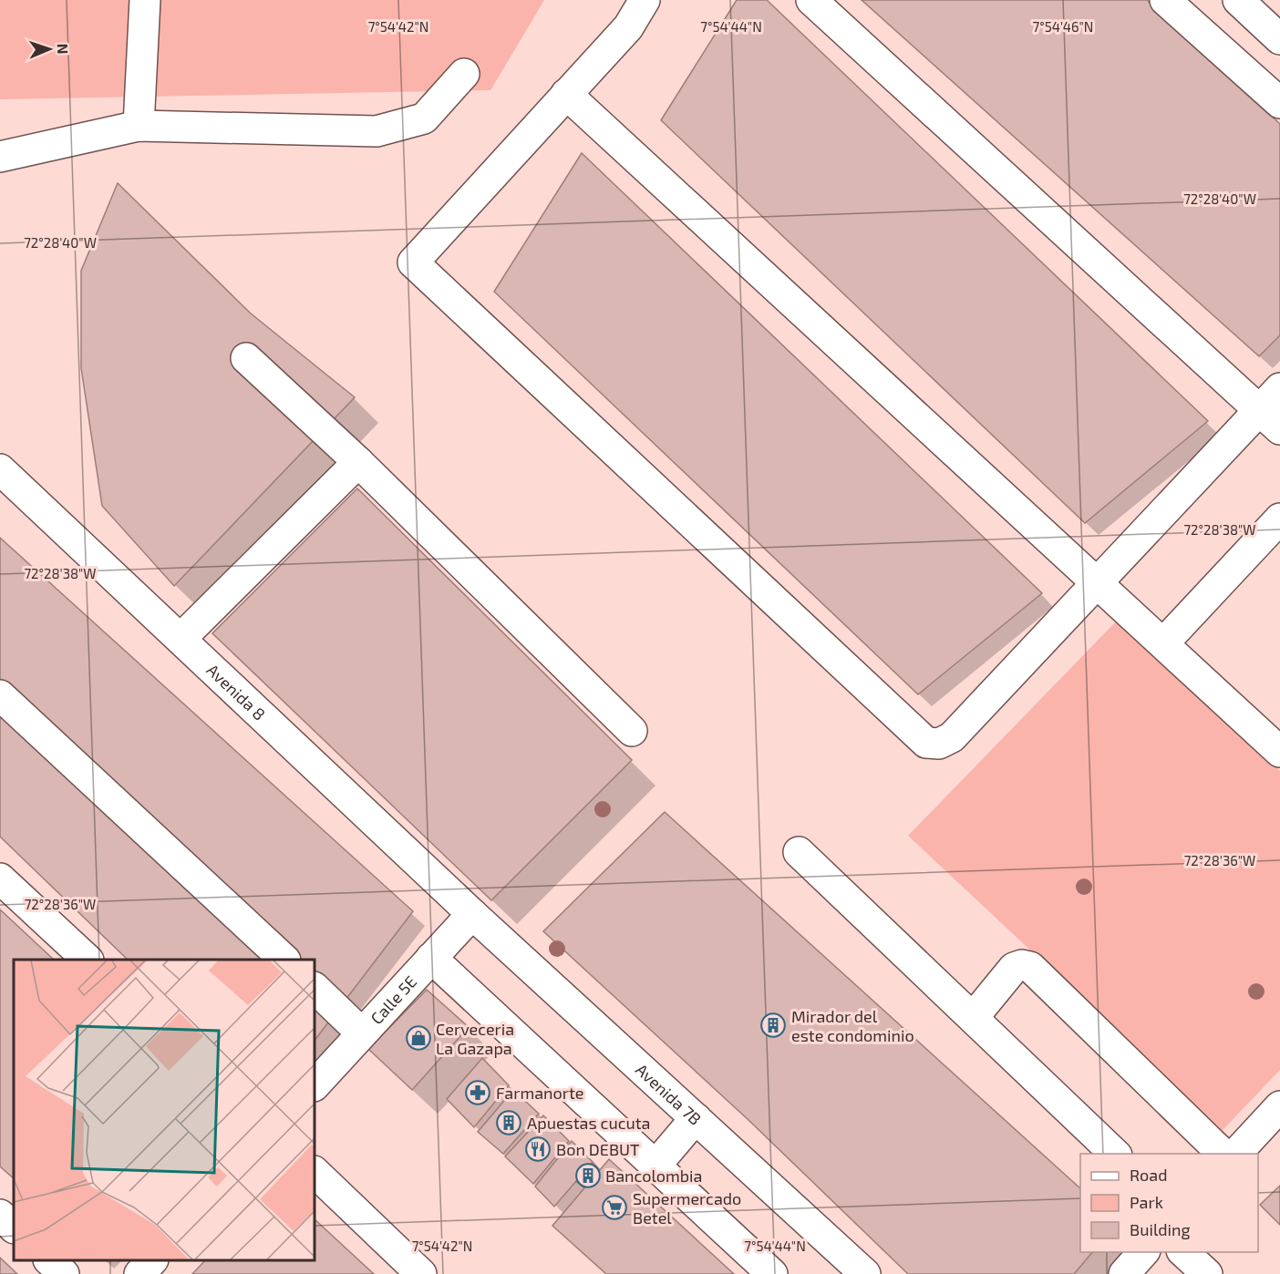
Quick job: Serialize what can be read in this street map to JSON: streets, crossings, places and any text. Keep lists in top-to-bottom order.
{
  "streets": {
    "street": ["Avenida 8", "Calle 5E", "Avenida 7B"]
  },
  "crossings": [
    ["Avenida 8", "Calle 5E"],
    ["Avenida 8", "Avenida 7B"],
    ["Calle 5E", "Avenida 7B"]
  ],
  "places": {
    "building": ["Mirador del este condominio", "Apuestas cucuta", "Bancolombia"],
    "shop": ["Cerveceria La Gazapa"],
    "pharmacy": ["Farmanorte"],
    "restaurant": ["Bon DEBUT"],
    "supermarket": ["Supermercado Betel"]
  },
  "legend": ["Road", "Park", "Building"],
  "north": "right",
  "coordinates": [
    "7°54'42\"N",
    "7°54'44\"N",
    "7°54'46\"N",
    "72°28'40\"W",
    "72°28'38\"W",
    "72°28'36\"W"
  ]
}
